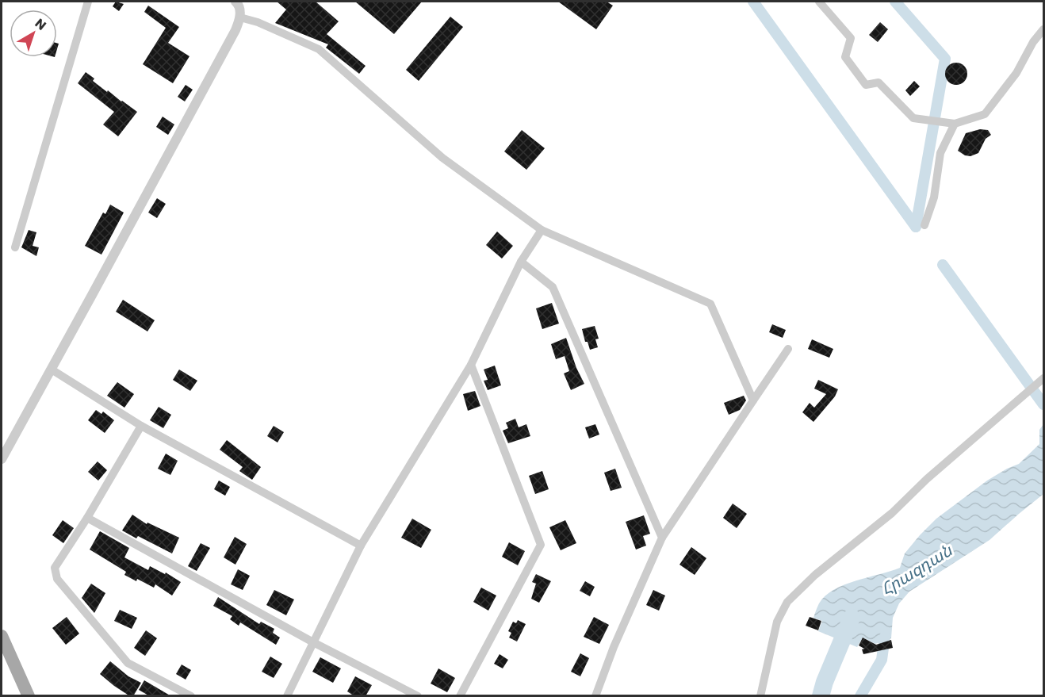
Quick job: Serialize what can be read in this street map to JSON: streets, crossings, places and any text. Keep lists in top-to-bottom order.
{
  "water": ["Հրազդան"],
  "north": "top right"
}
